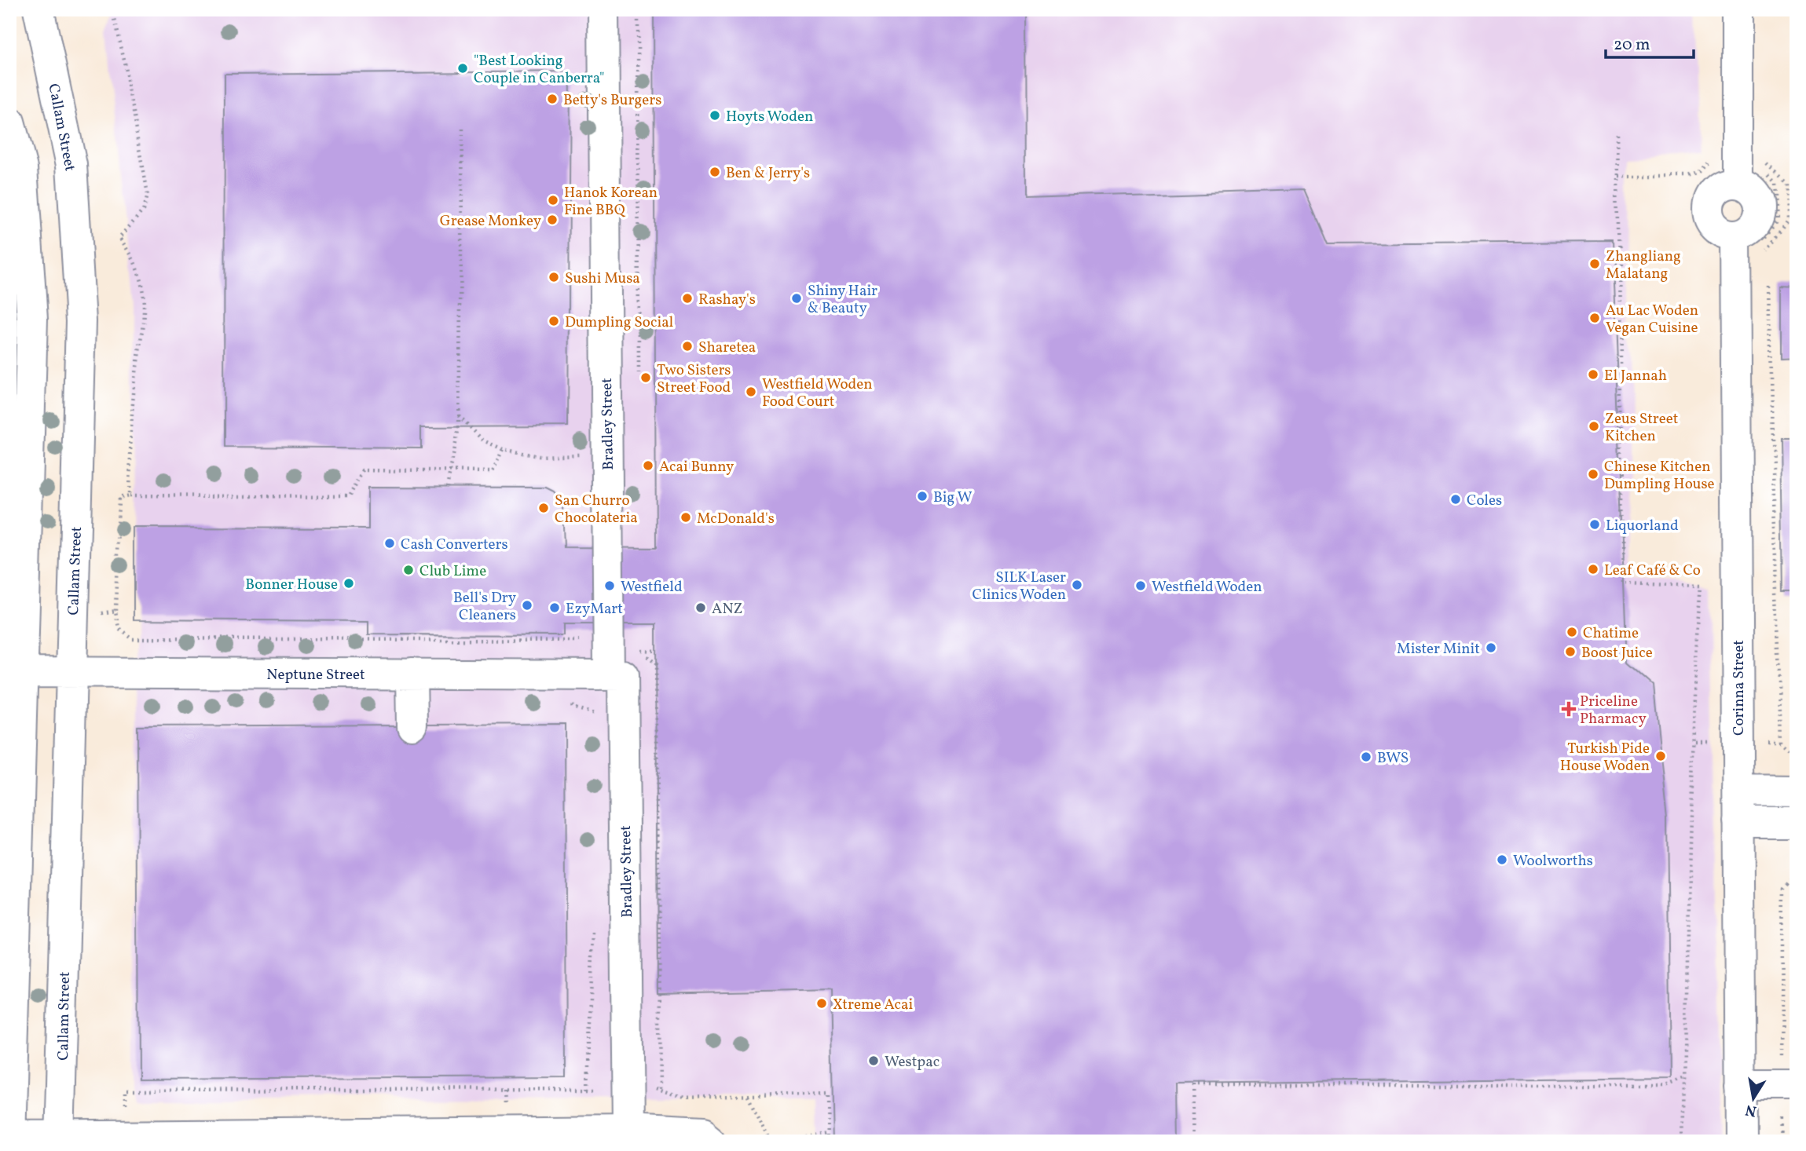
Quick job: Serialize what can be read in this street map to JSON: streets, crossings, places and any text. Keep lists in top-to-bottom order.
{
  "streets": {
    "street": [
      "Callam Street",
      "Bradley Street",
      "Neptune Street",
      "Corinna Street"
    ]
  },
  "crossings": [
    ["Callam Street", "Neptune Street"],
    ["Bradley Street", "Neptune Street"]
  ],
  "places": {
    "other": [
      "\"Best Looking Couple in Canberra\"",
      "Betty's Burgers",
      "Hoyts Woden",
      "Ben & Jerry's",
      "Hanok Korean Fine BBQ",
      "Grease Monkey",
      "Zhangliang Malatang",
      "Sushi Musa",
      "Rashay's",
      "Shiny Hair & Beauty",
      "Au Lac Woden Vegan Cuisine",
      "Dumpling Social",
      "Sharetea",
      "El Jannah",
      "Two Sisters Street Food",
      "Westfield Woden Food Court",
      "Zeus Street Kitchen",
      "Acai Bunny",
      "Chinese Kitchen Dumpling House",
      "Big W",
      "Coles",
      "San Churro Chocolateria",
      "McDonald's",
      "Liquorland",
      "Cash Converters",
      "Leaf Café & Co",
      "Club Lime",
      "Bonner House",
      "SILK Laser Clinics Woden",
      "Westfield",
      "Westfield Woden",
      "Bell's Dry Cleaners",
      "EzyMart",
      "ANZ",
      "Chatime",
      "Mister Minit",
      "Boost Juice",
      "Turkish Pide House Woden",
      "BWS",
      "Woolworths",
      "Xtreme Acai",
      "Westpac"
    ],
    "health": ["Priceline Pharmacy"]
  },
  "scale_bar": "20 m",
  "north": "bottom"
}
